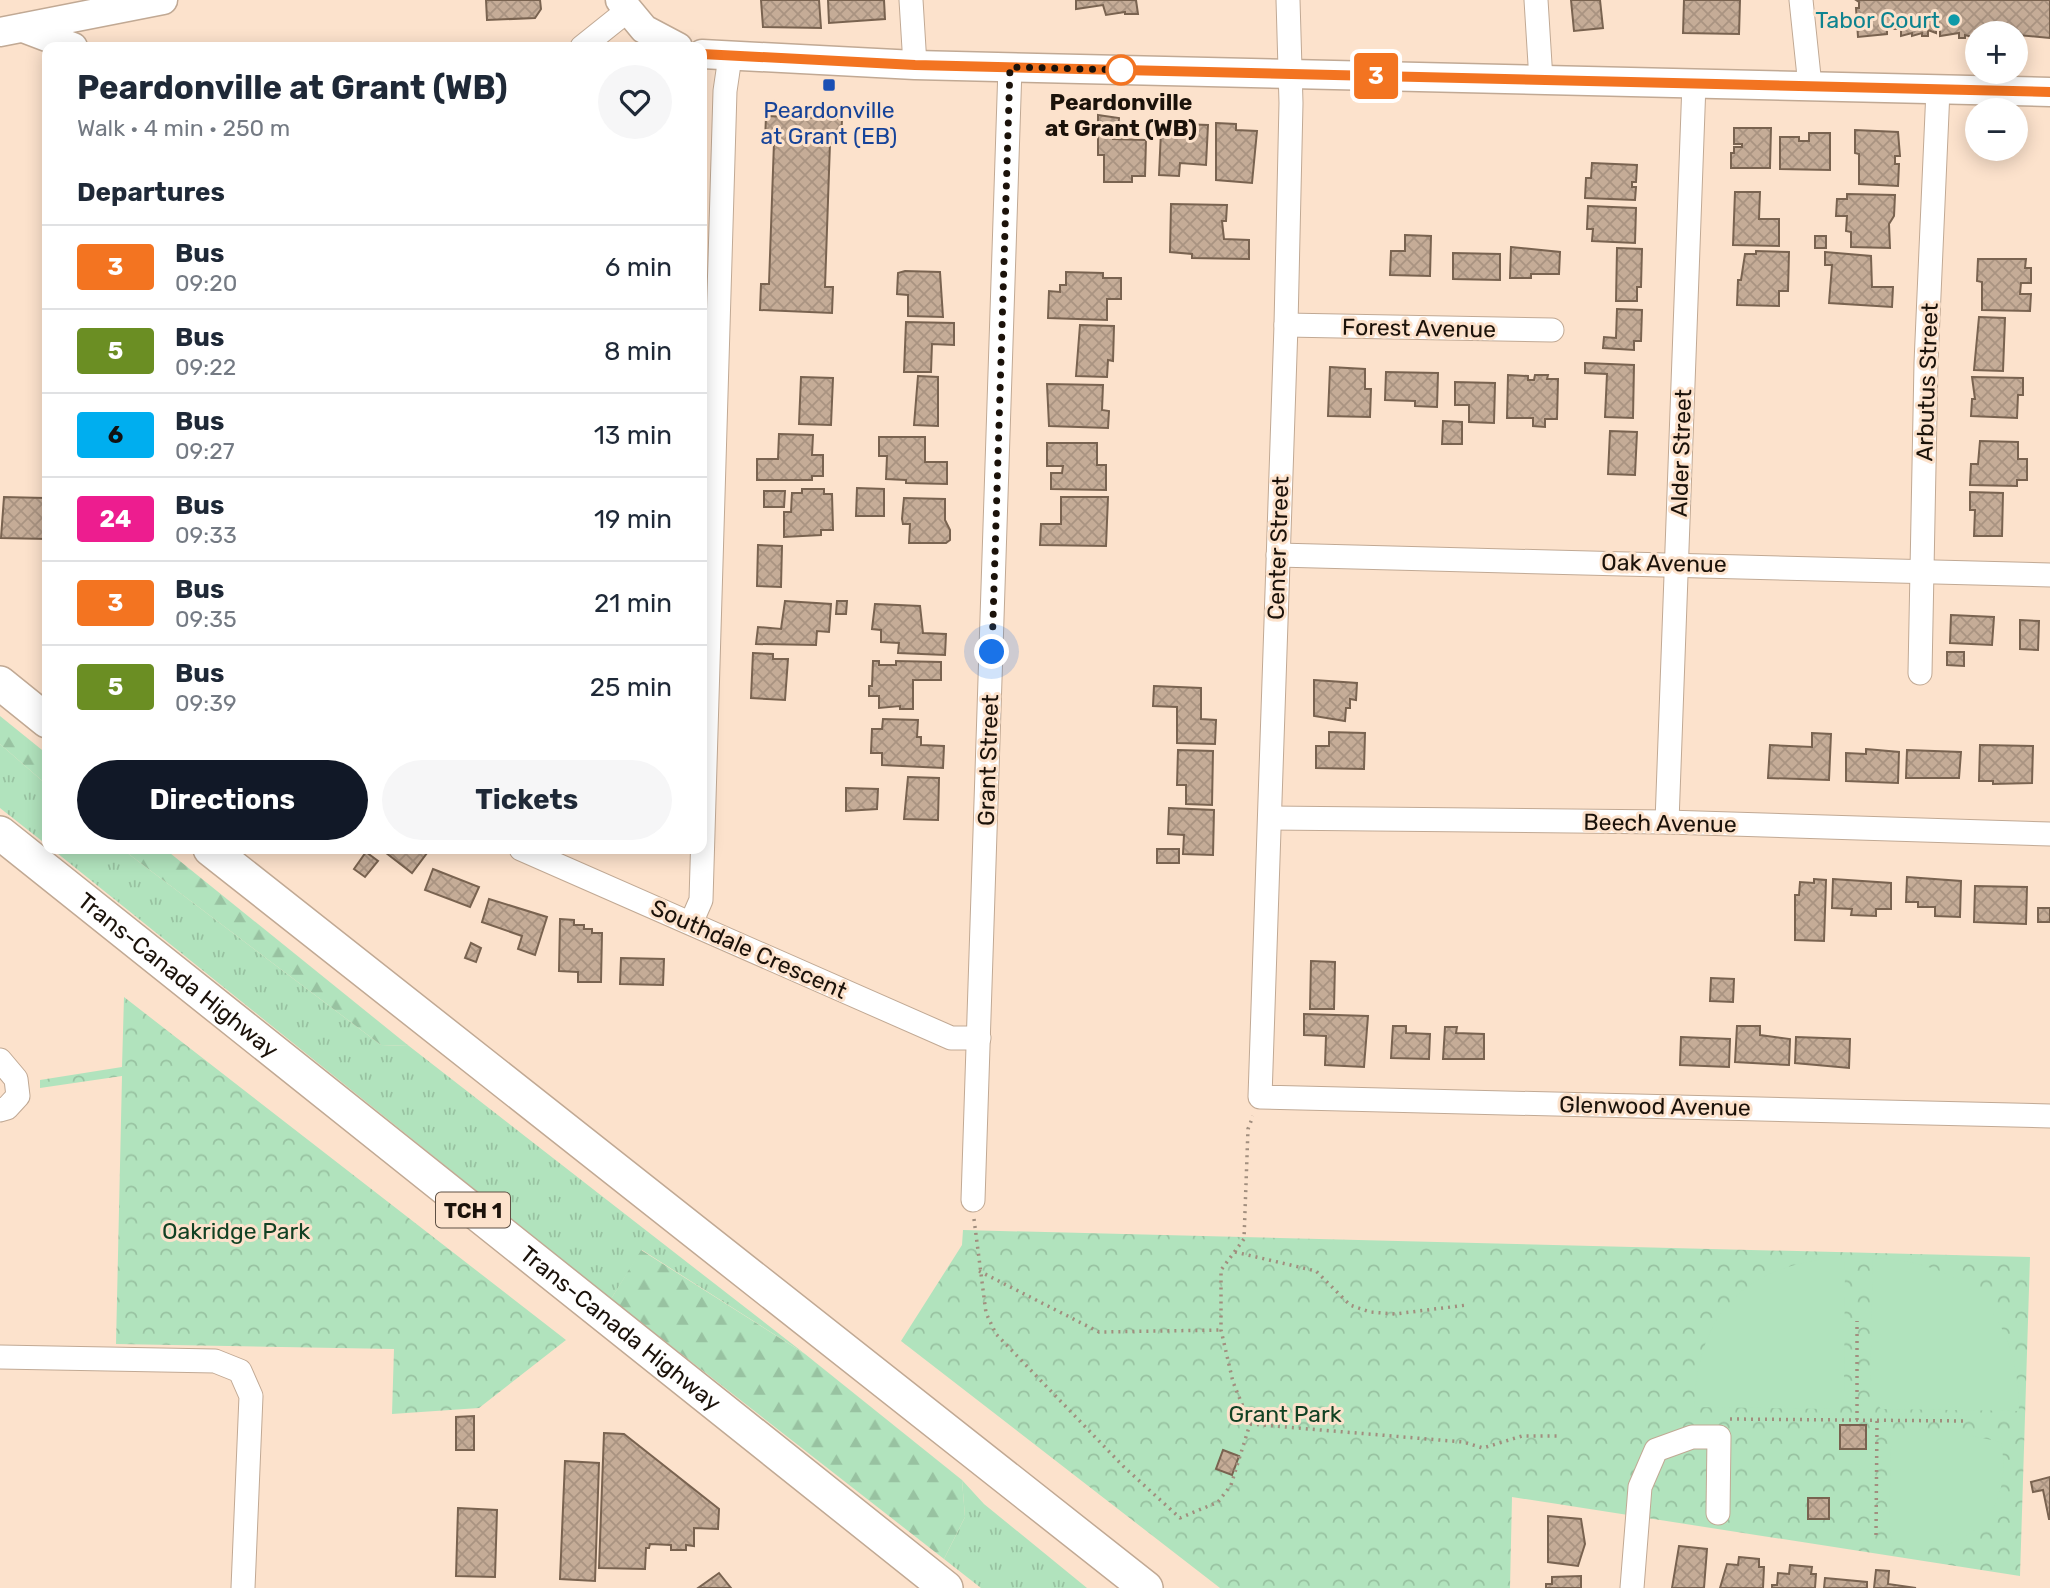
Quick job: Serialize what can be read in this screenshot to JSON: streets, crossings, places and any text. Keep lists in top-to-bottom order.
{
  "streets": {
    "highway": ["Trans-Canada Highway", "TCH 1"],
    "street": [
      "Forest Avenue",
      "Arbutus Street",
      "Alder Street",
      "Center Street",
      "Oak Avenue",
      "Grant Street",
      "Beech Avenue",
      "Southdale Crescent",
      "Glenwood Avenue"
    ]
  },
  "crossings": [
    ["Forest Avenue", "Center Street"],
    ["Arbutus Street", "Oak Avenue"],
    ["Alder Street", "Oak Avenue"],
    ["Alder Street", "Beech Avenue"],
    ["Center Street", "Oak Avenue"],
    ["Center Street", "Beech Avenue"],
    ["Center Street", "Glenwood Avenue"],
    ["Grant Street", "Southdale Crescent"]
  ],
  "parks": ["Oakridge Park", "Grant Park"],
  "places": {
    "other": ["Tabor Court", "Peardonville at Grant (WB)"],
    "transit": ["Peardonville at Grant (EB)"]
  },
  "lines": ["bus line 3"],
  "page": {
    "on_map": "3",
    "map_buttons": ["+", "−"],
    "heading": [
      ["Peardonville at Grant (WB)", "Walk · 4 min · 250 m"],
      "Departures"
    ],
    "list": [
      {
        "mark": "3",
        "name": "Bus",
        "note": "09:20",
        "value": "6 min"
      },
      {
        "mark": "5",
        "name": "Bus",
        "note": "09:22",
        "value": "8 min"
      },
      {
        "mark": "6",
        "name": "Bus",
        "note": "09:27",
        "value": "13 min"
      },
      {
        "mark": "24",
        "name": "Bus",
        "note": "09:33",
        "value": "19 min"
      },
      {
        "mark": "3",
        "name": "Bus",
        "note": "09:35",
        "value": "21 min"
      },
      {
        "mark": "5",
        "name": "Bus",
        "note": "09:39",
        "value": "25 min"
      }
    ],
    "buttons": ["Directions", "Tickets"]
  }
}
